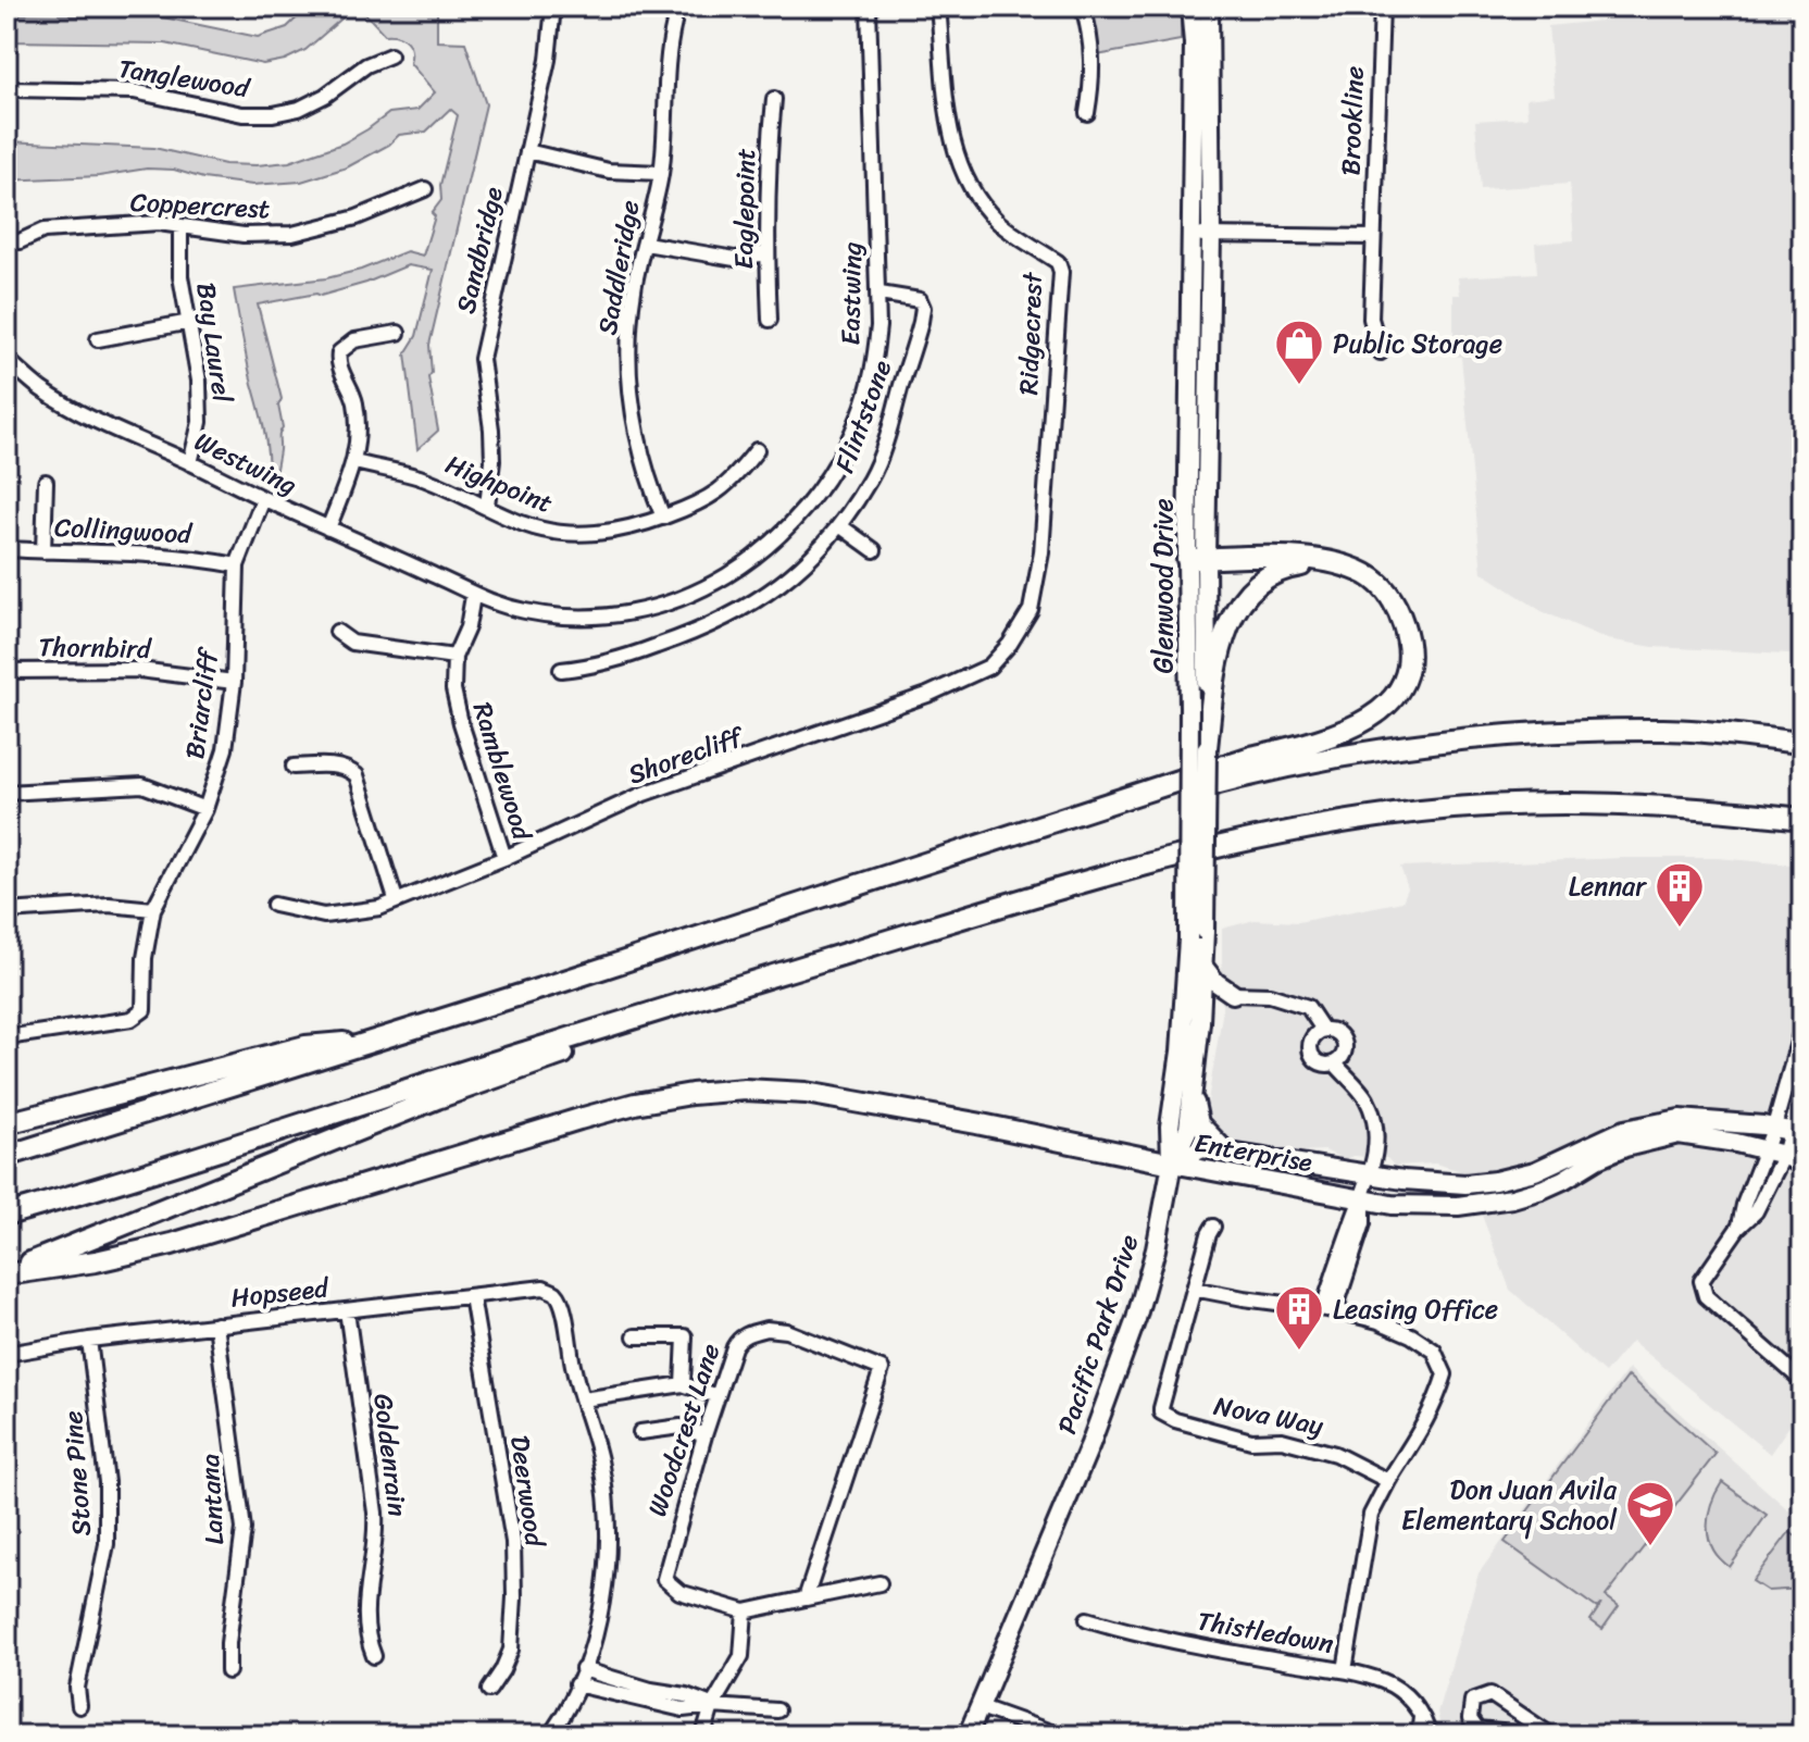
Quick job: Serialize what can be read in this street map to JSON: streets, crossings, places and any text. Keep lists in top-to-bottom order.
{
  "streets": {
    "main road": ["Glenwood Drive", "Enterprise", "Pacific Park Drive"],
    "street": [
      "Tanglewood",
      "Brookline",
      "Coppercrest",
      "Eaglepoint",
      "Sandbridge",
      "Saddleridge",
      "Eastwing",
      "Ridgecrest",
      "Bay Laurel",
      "Flintstone",
      "Westwing",
      "Highpoint",
      "Collingwood",
      "Thornbird",
      "Briarcliff",
      "Shorecliff",
      "Ramblewood",
      "Hopseed",
      "Nova Way",
      "Woodcrest Lane",
      "Goldenrain",
      "Stone Pine",
      "Deerwood",
      "Lantana",
      "Thistledown"
    ]
  },
  "crossings": [
    ["Coppercrest", "Bay Laurel"],
    ["Sandbridge", "Highpoint"],
    ["Saddleridge", "Highpoint"],
    ["Eastwing", "Flintstone"],
    ["Eastwing", "Westwing"],
    ["Eastwing", "Ramblewood"],
    ["Ridgecrest", "Shorecliff"],
    ["Bay Laurel", "Westwing"],
    ["Westwing", "Briarcliff"],
    ["Westwing", "Ramblewood"],
    ["Collingwood", "Briarcliff"],
    ["Glenwood Drive", "Enterprise"],
    ["Glenwood Drive", "Pacific Park Drive"],
    ["Thornbird", "Briarcliff"],
    ["Shorecliff", "Ramblewood"],
    ["Enterprise", "Pacific Park Drive"],
    ["Hopseed", "Goldenrain"],
    ["Hopseed", "Stone Pine"],
    ["Hopseed", "Deerwood"],
    ["Hopseed", "Lantana"]
  ],
  "places": {
    "shop": ["Public Storage"],
    "building": ["Lennar", "Leasing Office"],
    "school or university": ["Don Juan Avila Elementary School"]
  }
}
